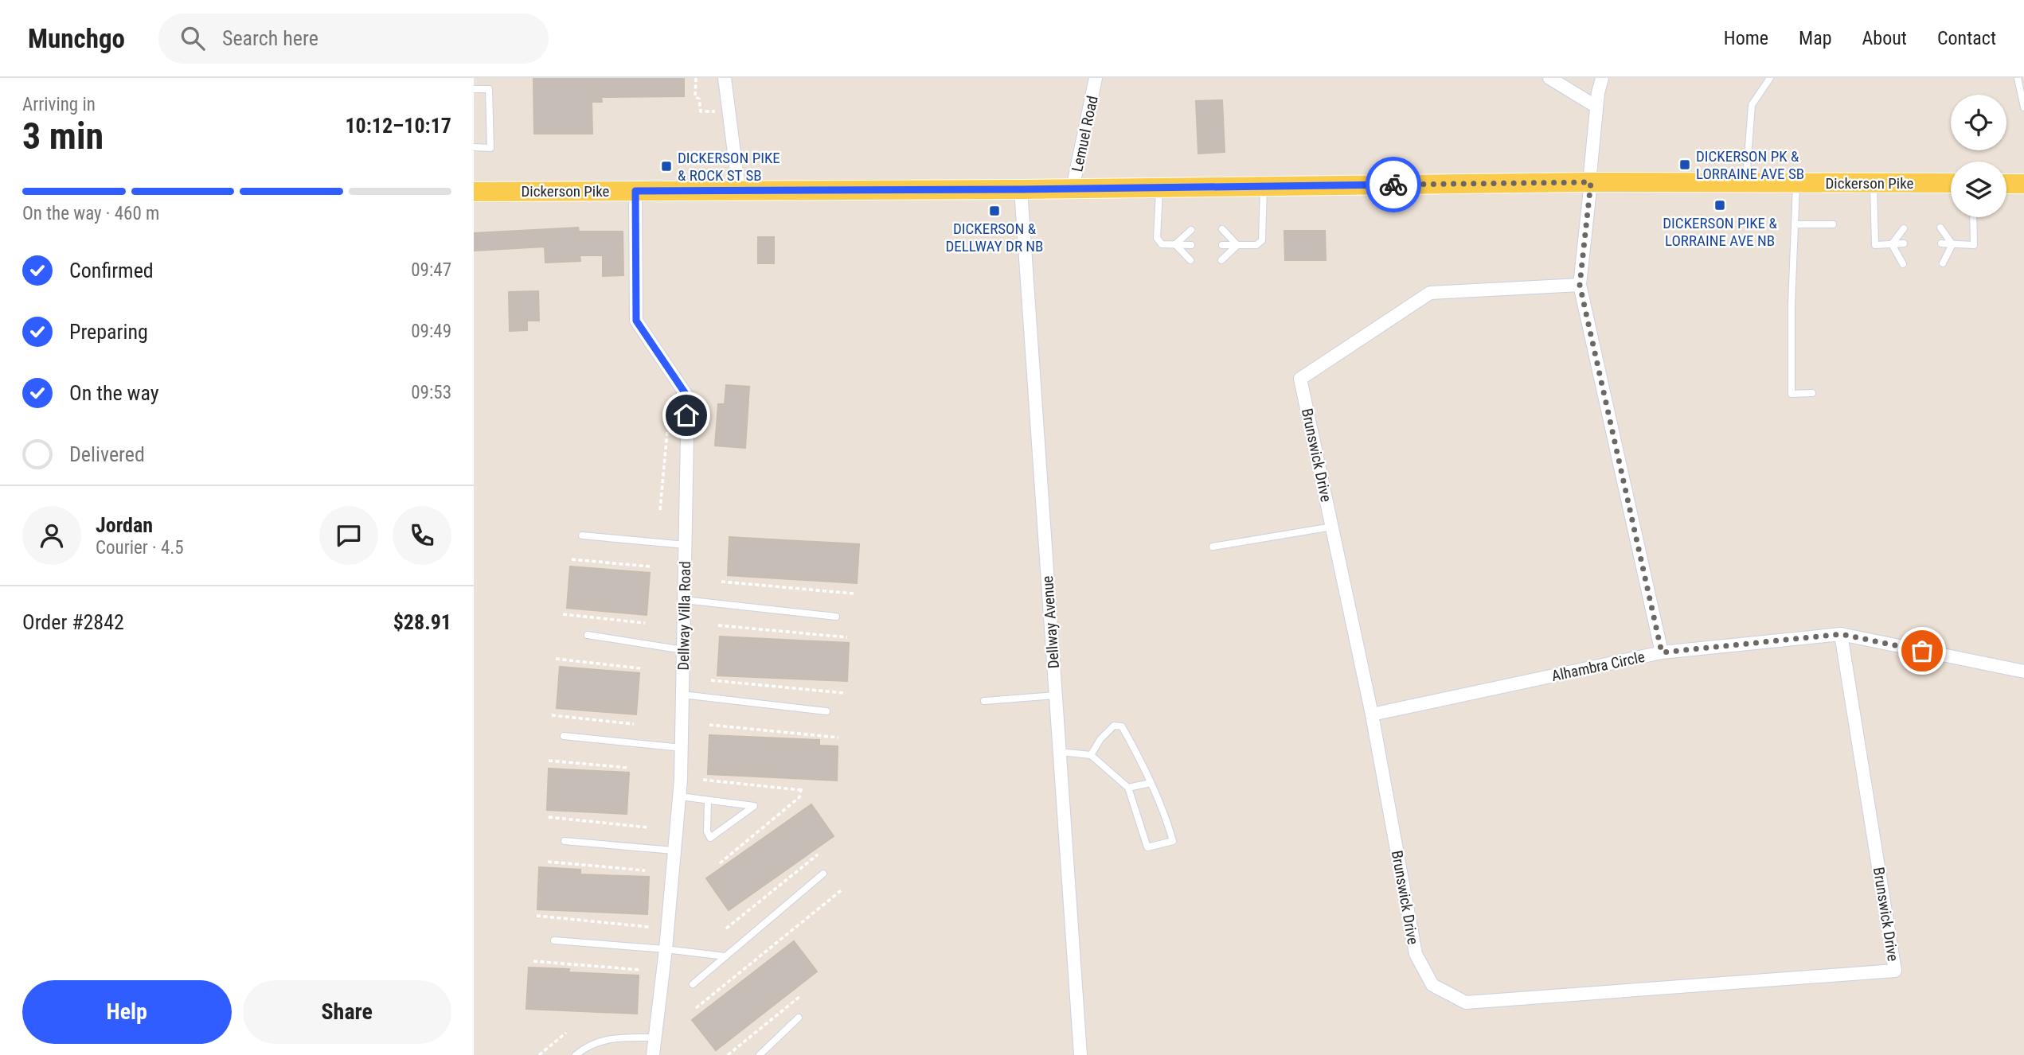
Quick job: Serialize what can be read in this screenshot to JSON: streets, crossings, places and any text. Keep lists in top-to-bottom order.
{
  "streets": {
    "main road": ["Dickerson Pike"],
    "street": [
      "Lemuel Road",
      "Brunswick Drive",
      "Dellway Villa Road",
      "Dellway Avenue",
      "Alhambra Circle"
    ]
  },
  "crossings": [
    ["Lemuel Road", "Dickerson Pike"],
    ["Dickerson Pike", "Dellway Villa Road"],
    ["Dickerson Pike", "Dellway Avenue"],
    ["Brunswick Drive", "Alhambra Circle"]
  ],
  "places": {
    "transit": [
      "DICKERSON PK & LORRAINE AVE SB",
      "DICKERSON PIKE & ROCK ST SB",
      "DICKERSON PIKE & LORRAINE AVE NB",
      "DICKERSON & DELLWAY DR NB"
    ]
  },
  "page": {
    "header": "Munchgo",
    "search": "Search here",
    "nav": [
      "Home",
      "Map",
      "About",
      "Contact"
    ],
    "heading": ["3 min", "Arriving in", "10:12–10:17"],
    "panel": [
      "Jordan",
      "Courier · 4.5",
      "Order #2842",
      "$28.91"
    ],
    "bar": "On the way · 460 m",
    "list": [
      ["Confirmed", "09:47"],
      ["Preparing", "09:49"],
      ["On the way", "09:53"],
      "Delivered"
    ],
    "buttons": ["Help", "Share"]
  }
}
